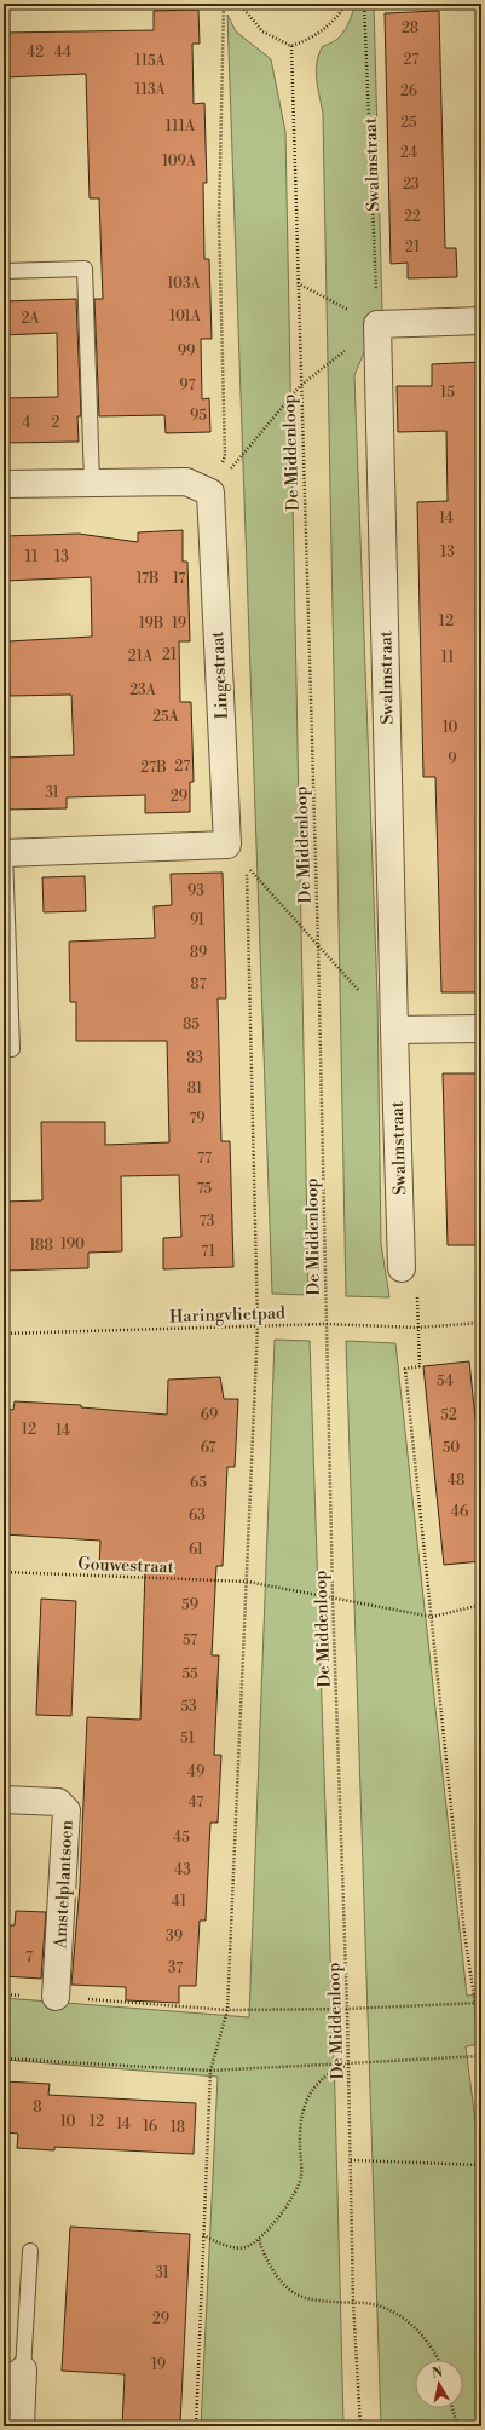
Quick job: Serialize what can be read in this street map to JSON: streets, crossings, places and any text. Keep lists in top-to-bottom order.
{
  "streets": {
    "street": ["Swalmstraat", "Lingestraat", "Amstelplantsoen"],
    "path": ["De Middenloop", "Haringvlietpad", "Gouwestraat"]
  },
  "crossings": [
    ["De Middenloop", "Haringvlietpad"],
    ["De Middenloop", "Gouwestraat"]
  ],
  "house_numbers": [
    "28",
    "42",
    "44",
    "27",
    "115A",
    "113A",
    "26",
    "25",
    "111A",
    "24",
    "109A",
    "23",
    "22",
    "21",
    "103A",
    "101A",
    "2A",
    "99",
    "97",
    "15",
    "95",
    "4",
    "2",
    "14",
    "13",
    "11",
    "13",
    "17B",
    "17",
    "12",
    "19B",
    "19",
    "21",
    "21A",
    "11",
    "23A",
    "25A",
    "10",
    "9",
    "27",
    "27B",
    "31",
    "29",
    "93",
    "91",
    "89",
    "87",
    "85",
    "83",
    "81",
    "79",
    "77",
    "75",
    "73",
    "190",
    "188",
    "71",
    "54",
    "69",
    "52",
    "12",
    "14",
    "67",
    "50",
    "48",
    "65",
    "46",
    "63",
    "61",
    "59",
    "57",
    "55",
    "53",
    "51",
    "49",
    "47",
    "45",
    "43",
    "41",
    "39",
    "7",
    "37",
    "8",
    "10",
    "12",
    "14",
    "16",
    "18",
    "31",
    "29",
    "19"
  ],
  "north": "top"
}
